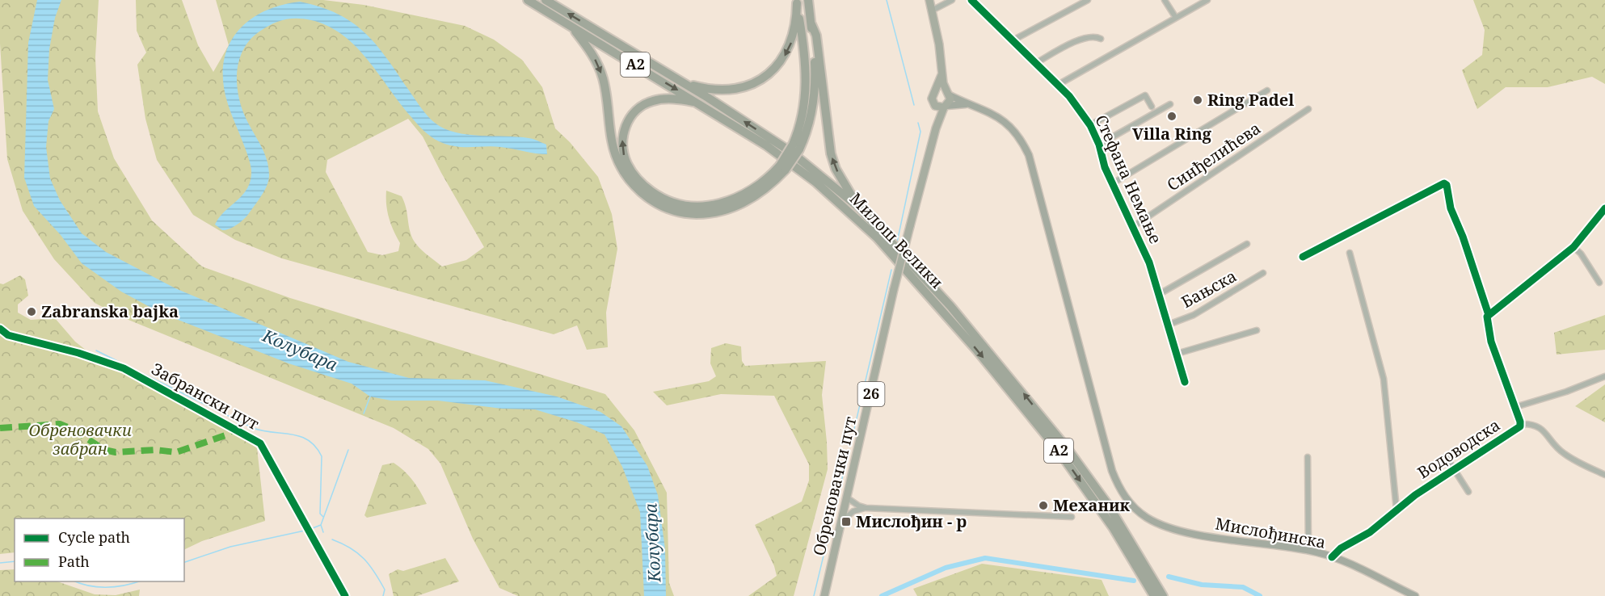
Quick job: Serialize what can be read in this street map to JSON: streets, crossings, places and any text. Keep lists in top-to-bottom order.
{
  "streets": {
    "highway": ["A2", "Милош Велики"],
    "main road": ["26", "Обреновачки пут", "Мислођинска"],
    "street": [
      "Синђелићева",
      "Стефана Немање",
      "Бањска",
      "Забрански пут",
      "Водоводска"
    ]
  },
  "crossings": [
    ["Синђелићева", "Стефана Немање"],
    ["Стефана Немање", "Бањска"],
    ["26", "Обреновачки пут"],
    ["26", "Мислођинска"],
    ["Водоводска", "Мислођинска"],
    ["Обреновачки пут", "Мислођинска"]
  ],
  "water": ["Колубара"],
  "parks": ["Обреновачки забран"],
  "places": {
    "other": [
      "Ring Padel",
      "Villa Ring",
      "Zabranska bajka",
      "Механик"
    ],
    "transit": ["Мислођин - р"]
  },
  "legend": ["Cycle path", "Path"]
}
